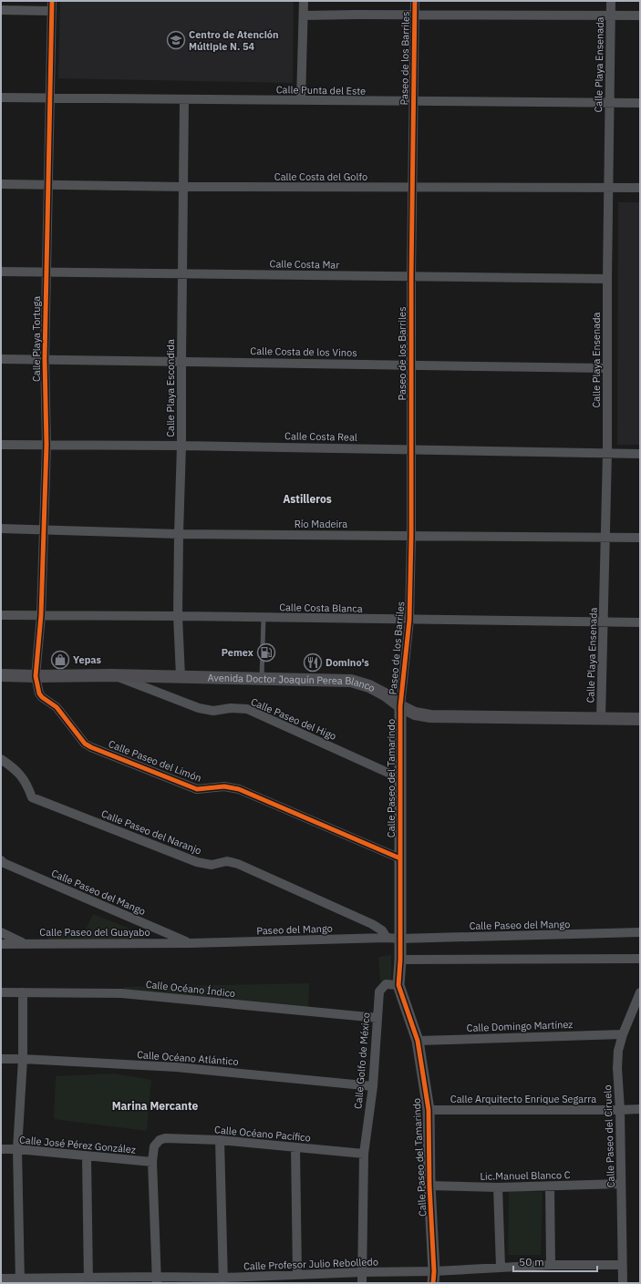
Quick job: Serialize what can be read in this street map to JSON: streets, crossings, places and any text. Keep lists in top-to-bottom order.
{
  "streets": {
    "main road": ["Avenida Doctor Joaquín Perea Blanco"],
    "street": [
      "Paseo de los Barriles",
      "Calle Playa Ensenada",
      "Calle Punta del Este",
      "Calle Costa del Golfo",
      "Calle Costa Mar",
      "Calle Playa Tortuga",
      "Calle Costa de los Vinos",
      "Calle Playa Escondida",
      "Calle Costa Real",
      "Río Madeira",
      "Calle Costa Blanca",
      "Calle Paseo del Higo",
      "Calle Paseo del Limón",
      "Calle Paseo del Tamarindo",
      "Calle Paseo del Naranjo",
      "Calle Paseo del Mango",
      "Paseo del Mango",
      "Calle Paseo del Guayabo",
      "Calle Océano Índico",
      "Calle Domingo Martínez",
      "Calle Océano Atlántico",
      "Calle Golfo de México",
      "Calle Arquitecto Enrique Segarra",
      "Calle Océano Pacífico",
      "Calle Paseo del Ciruelo",
      "Calle José Pérez González",
      "Lic.Manuel Blanco C",
      "Calle Profesor Julio Rebolledo"
    ]
  },
  "crossings": [
    ["Paseo de los Barriles", "Calle Punta del Este"],
    ["Paseo de los Barriles", "Calle Costa del Golfo"],
    ["Paseo de los Barriles", "Calle Costa Mar"],
    ["Paseo de los Barriles", "Calle Costa de los Vinos"],
    ["Paseo de los Barriles", "Calle Costa Real"],
    ["Paseo de los Barriles", "Río Madeira"],
    ["Paseo de los Barriles", "Calle Costa Blanca"],
    ["Paseo de los Barriles", "Avenida Doctor Joaquín Perea Blanco"],
    ["Paseo de los Barriles", "Calle Paseo del Tamarindo"],
    ["Calle Playa Ensenada", "Calle Punta del Este"],
    ["Calle Playa Ensenada", "Calle Costa del Golfo"],
    ["Calle Playa Ensenada", "Calle Costa Mar"],
    ["Calle Playa Ensenada", "Calle Costa de los Vinos"],
    ["Calle Playa Ensenada", "Calle Costa Real"],
    ["Calle Playa Ensenada", "Río Madeira"],
    ["Calle Playa Ensenada", "Calle Costa Blanca"],
    ["Calle Playa Ensenada", "Avenida Doctor Joaquín Perea Blanco"],
    ["Calle Punta del Este", "Calle Playa Tortuga"],
    ["Calle Punta del Este", "Calle Playa Escondida"],
    ["Calle Costa del Golfo", "Calle Playa Tortuga"],
    ["Calle Costa del Golfo", "Calle Playa Escondida"],
    ["Calle Costa Mar", "Calle Playa Tortuga"],
    ["Calle Costa Mar", "Calle Playa Escondida"],
    ["Calle Playa Tortuga", "Calle Costa de los Vinos"],
    ["Calle Playa Tortuga", "Calle Costa Real"],
    ["Calle Playa Tortuga", "Río Madeira"],
    ["Calle Playa Tortuga", "Calle Costa Blanca"],
    ["Calle Playa Tortuga", "Avenida Doctor Joaquín Perea Blanco"],
    ["Calle Playa Tortuga", "Calle Paseo del Limón"],
    ["Calle Costa de los Vinos", "Calle Playa Escondida"],
    ["Calle Playa Escondida", "Calle Costa Real"],
    ["Calle Playa Escondida", "Río Madeira"],
    ["Calle Playa Escondida", "Calle Costa Blanca"],
    ["Calle Playa Escondida", "Avenida Doctor Joaquín Perea Blanco"],
    ["Avenida Doctor Joaquín Perea Blanco", "Calle Paseo del Higo"],
    ["Avenida Doctor Joaquín Perea Blanco", "Calle Paseo del Limón"],
    ["Avenida Doctor Joaquín Perea Blanco", "Calle Paseo del Tamarindo"],
    ["Calle Paseo del Higo", "Calle Paseo del Tamarindo"],
    ["Calle Paseo del Limón", "Calle Paseo del Tamarindo"],
    ["Calle Paseo del Tamarindo", "Calle Paseo del Mango"],
    ["Calle Paseo del Tamarindo", "Paseo del Mango"],
    ["Calle Paseo del Tamarindo", "Calle Domingo Martínez"],
    ["Calle Paseo del Tamarindo", "Calle Golfo de México"],
    ["Calle Paseo del Tamarindo", "Calle Arquitecto Enrique Segarra"],
    ["Calle Paseo del Tamarindo", "Lic.Manuel Blanco C"],
    ["Calle Paseo del Tamarindo", "Calle Profesor Julio Rebolledo"],
    ["Calle Paseo del Naranjo", "Paseo del Mango"],
    ["Calle Paseo del Mango", "Paseo del Mango"],
    ["Calle Paseo del Mango", "Calle Paseo del Guayabo"],
    ["Paseo del Mango", "Calle Paseo del Guayabo"],
    ["Calle Océano Índico", "Calle Golfo de México"],
    ["Calle Domingo Martínez", "Calle Paseo del Ciruelo"],
    ["Calle Océano Atlántico", "Calle Golfo de México"],
    ["Calle Golfo de México", "Calle Océano Pacífico"],
    ["Calle Golfo de México", "Calle Profesor Julio Rebolledo"],
    ["Calle Arquitecto Enrique Segarra", "Calle Paseo del Ciruelo"],
    ["Calle Océano Pacífico", "Calle José Pérez González"],
    ["Calle Paseo del Ciruelo", "Lic.Manuel Blanco C"],
    ["Calle Paseo del Ciruelo", "Calle Profesor Julio Rebolledo"]
  ],
  "districts": ["Astilleros", "Marina Mercante"],
  "places": {
    "school or university": ["Centro de Atención Múltiple N. 54"],
    "fuel station": ["Pemex"],
    "shop": ["Yepas"],
    "restaurant": ["Domino's"]
  },
  "scale_bar": "50 m"
}
